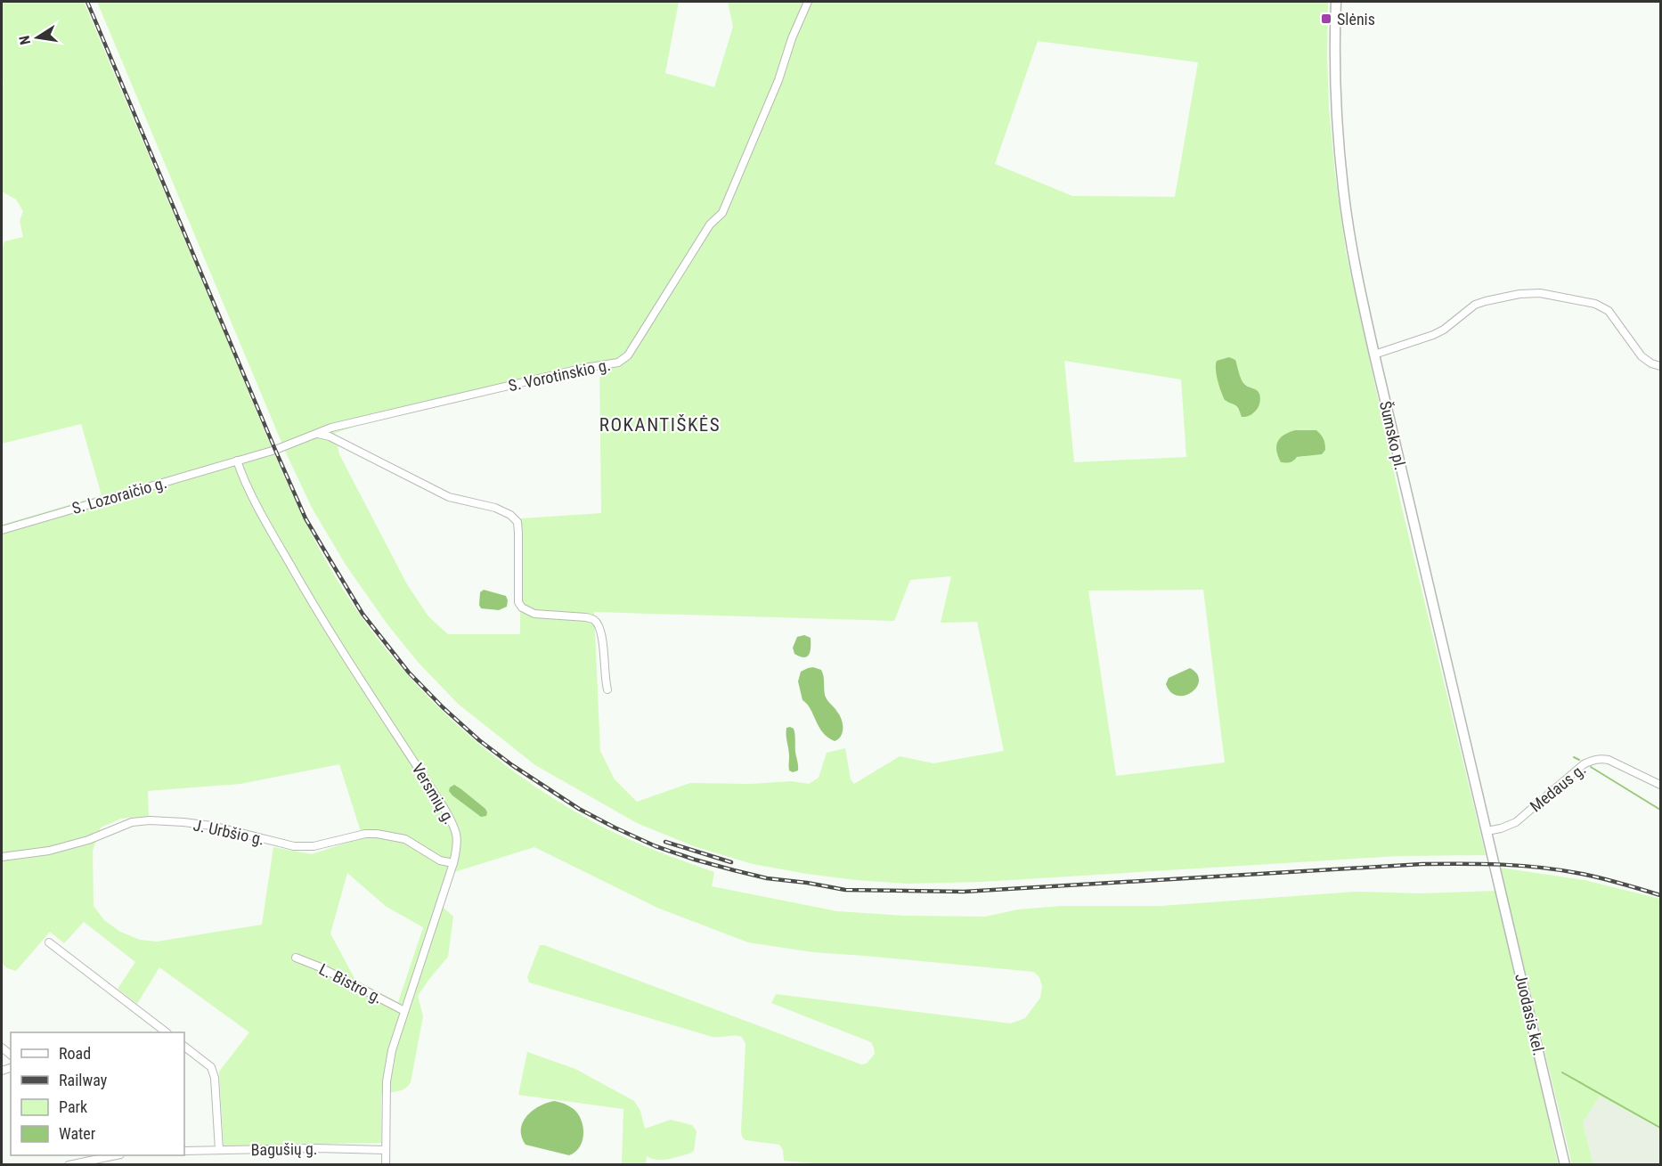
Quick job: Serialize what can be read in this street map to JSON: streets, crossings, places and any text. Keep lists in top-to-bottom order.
{
  "streets": {
    "main road": ["Šumsko pl.", "Juodasis kel."],
    "street": [
      "S. Vorotinskio g.",
      "S. Lozoraičio g.",
      "Medaus g.",
      "Versmių g.",
      "J. Urbšio g.",
      "L. Bistro g.",
      "Bagušių g."
    ]
  },
  "crossings": [
    ["S. Vorotinskio g.", "S. Lozoraičio g."],
    ["S. Vorotinskio g.", "Versmių g."],
    ["Šumsko pl.", "Medaus g."],
    ["Šumsko pl.", "Juodasis kel."],
    ["S. Lozoraičio g.", "Versmių g."],
    ["Versmių g.", "J. Urbšio g."],
    ["Versmių g.", "L. Bistro g."],
    ["Versmių g.", "Bagušių g."]
  ],
  "districts": ["ROKANTIŠKĖS"],
  "places": {
    "transit": ["Slėnis"]
  },
  "legend": [
    "Road",
    "Railway",
    "Park",
    "Water"
  ],
  "north": "left"
}
